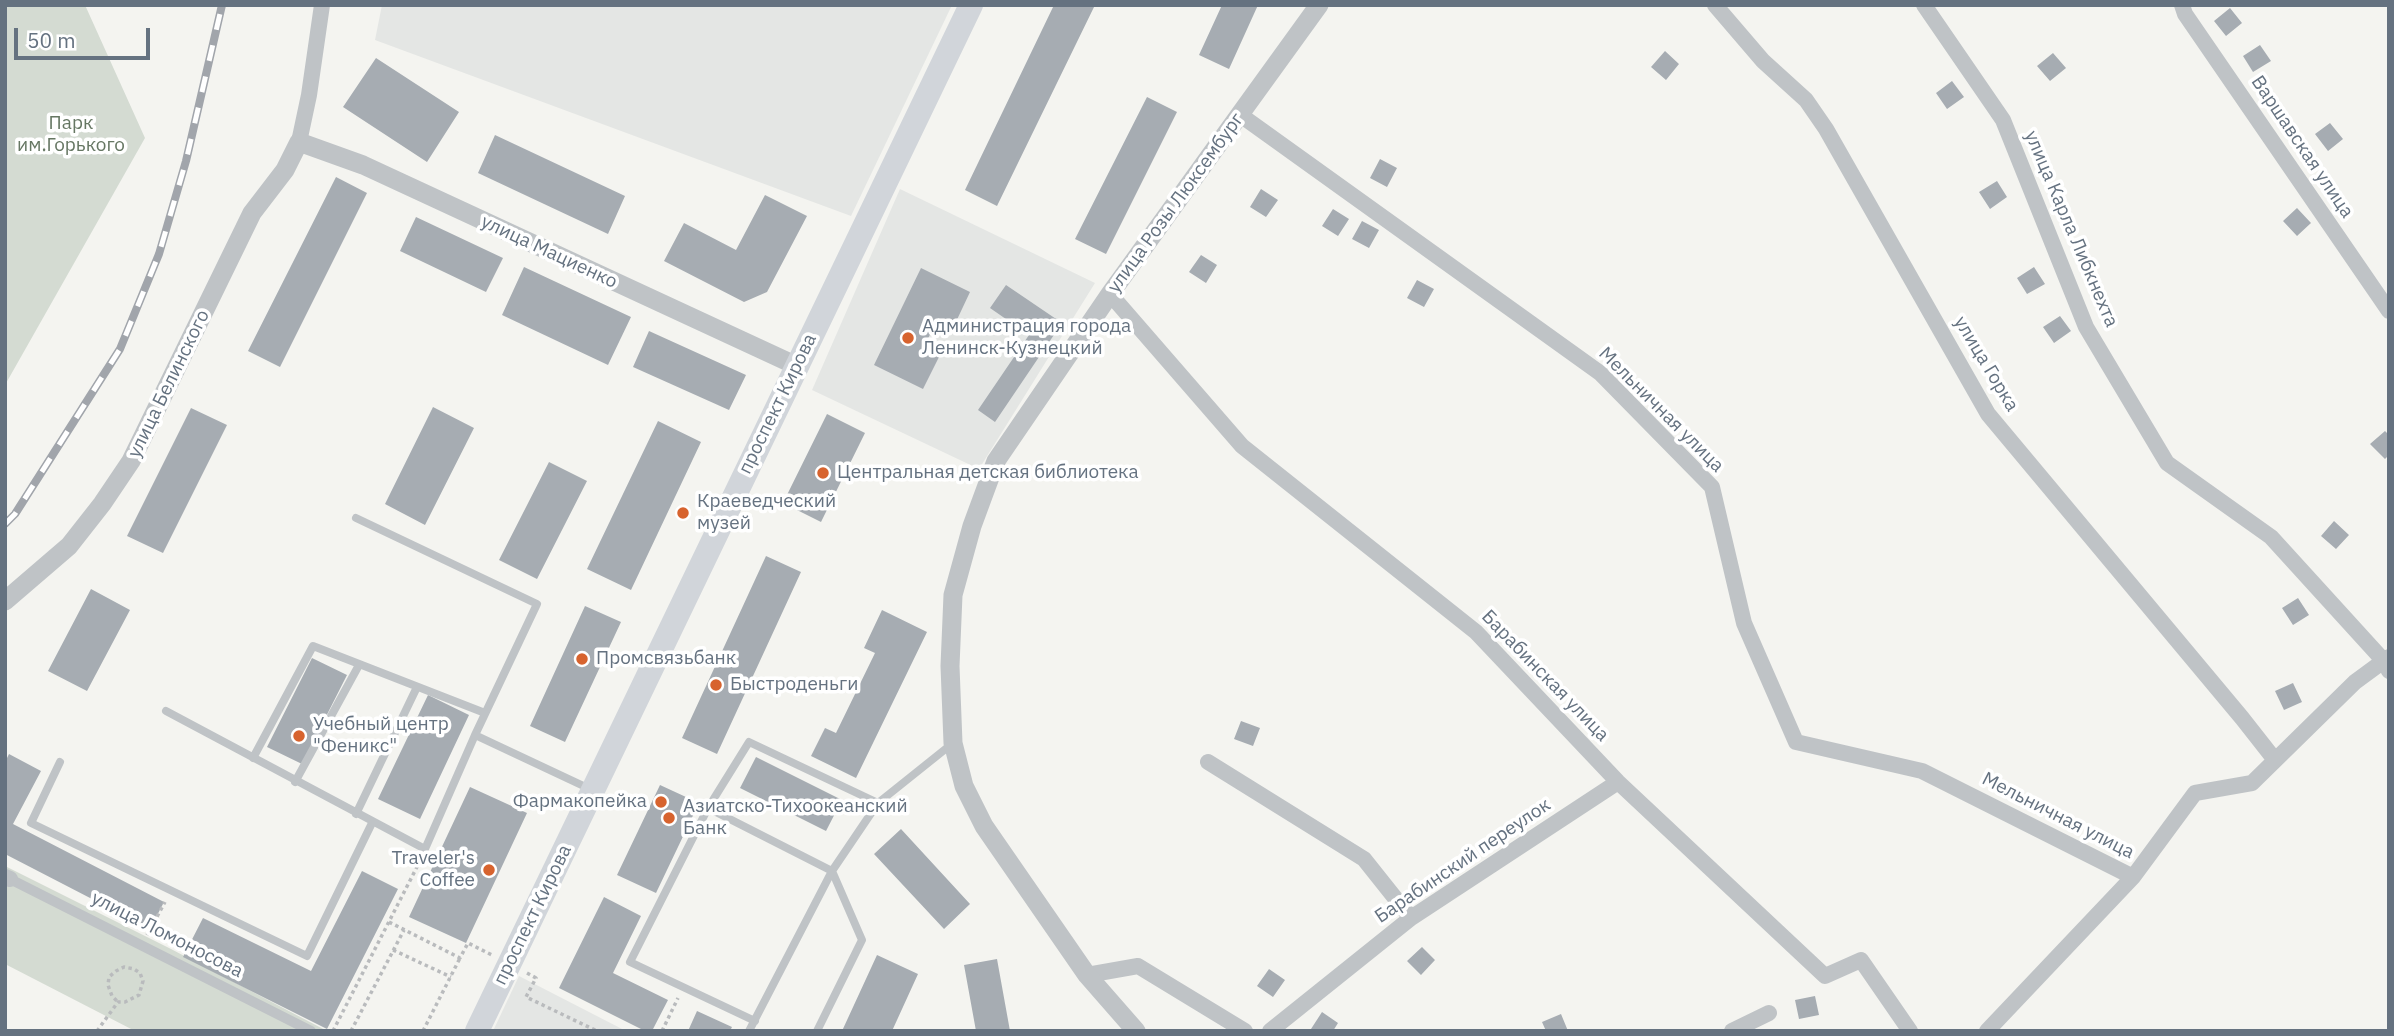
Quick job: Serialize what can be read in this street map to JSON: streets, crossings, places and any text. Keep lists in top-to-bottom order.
{
  "streets": {
    "main road": ["проспект Кирова"],
    "street": [
      "Варшавская улица",
      "улица Розы Люксембург",
      "улица Карла Либкнехта",
      "улица Мациенко",
      "улица Горка",
      "улица Белинского",
      "Мельничная улица",
      "Барабинская улица",
      "Барабинский переулок",
      "улица Ломоносова"
    ]
  },
  "crossings": [
    ["улица Розы Люксембург", "Мельничная улица"],
    ["улица Розы Люксембург", "Барабинская улица"],
    ["улица Мациенко", "улица Белинского"],
    ["улица Мациенко", "проспект Кирова"],
    ["Барабинская улица", "Барабинский переулок"]
  ],
  "parks": ["Парк им.Горького"],
  "places": [
    "Администрация города Ленинск-Кузнецкий",
    "Центральная детская библиотека",
    "Краеведческий музей",
    "Промсвязьбанк",
    "Быстроденьги",
    "Учебный центр \"Феникс\"",
    "Фармакопейка",
    "Азиатско-Тихоокеанский Банк",
    "Traveler's Coffee"
  ],
  "scale_bar": "50 m"
}
